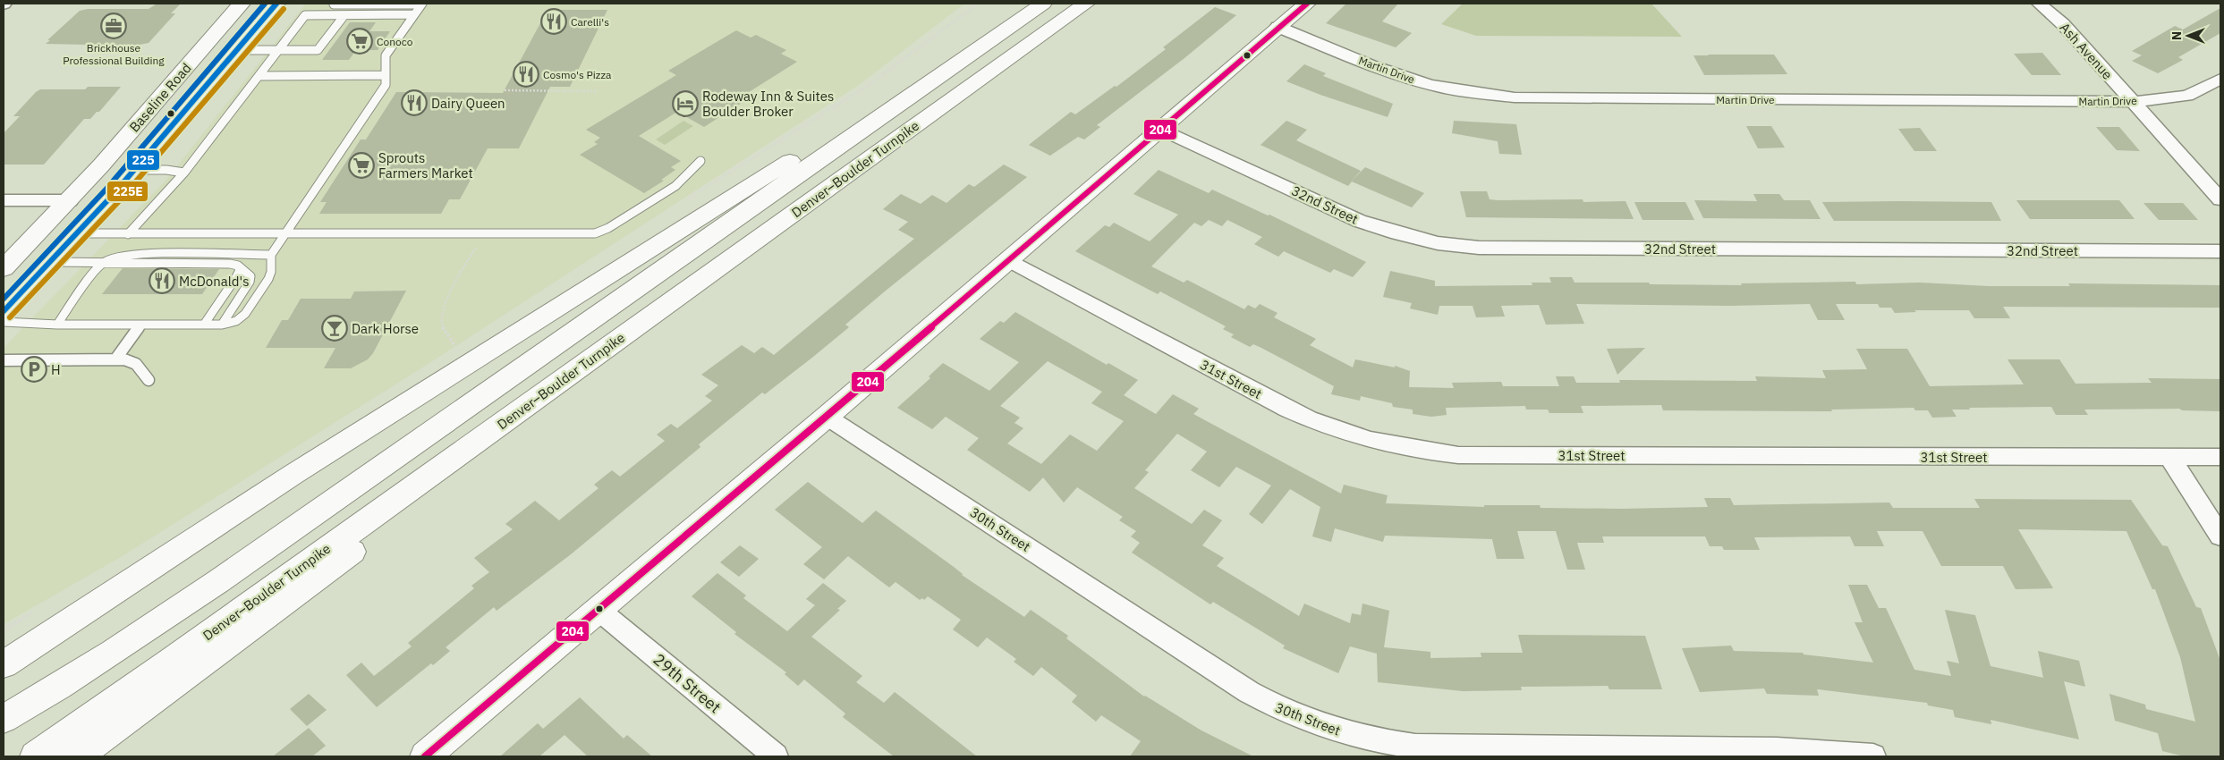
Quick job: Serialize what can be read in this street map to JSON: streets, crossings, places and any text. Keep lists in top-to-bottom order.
{
  "streets": {
    "main road": ["Baseline Road", "Denver–Boulder Turnpike"],
    "street": [
      "Ash Avenue",
      "Martin Drive",
      "32nd Street",
      "31st Street",
      "30th Street",
      "29th Street"
    ]
  },
  "crossings": [
    ["Ash Avenue", "Martin Drive"]
  ],
  "places": {
    "restaurant": [
      "Carelli's",
      "Cosmo's Pizza",
      "Dairy Queen",
      "McDonald's"
    ],
    "office": ["Brickhouse Professional Building"],
    "supermarket": ["Conoco", "Sprouts Farmers Market"],
    "hotel": ["Rodeway Inn & Suites Boulder Broker"],
    "bar": ["Dark Horse"],
    "parking": ["H"]
  },
  "lines": ["transit line 204", "transit line 225", "transit line 225E"],
  "north": "left"
}
